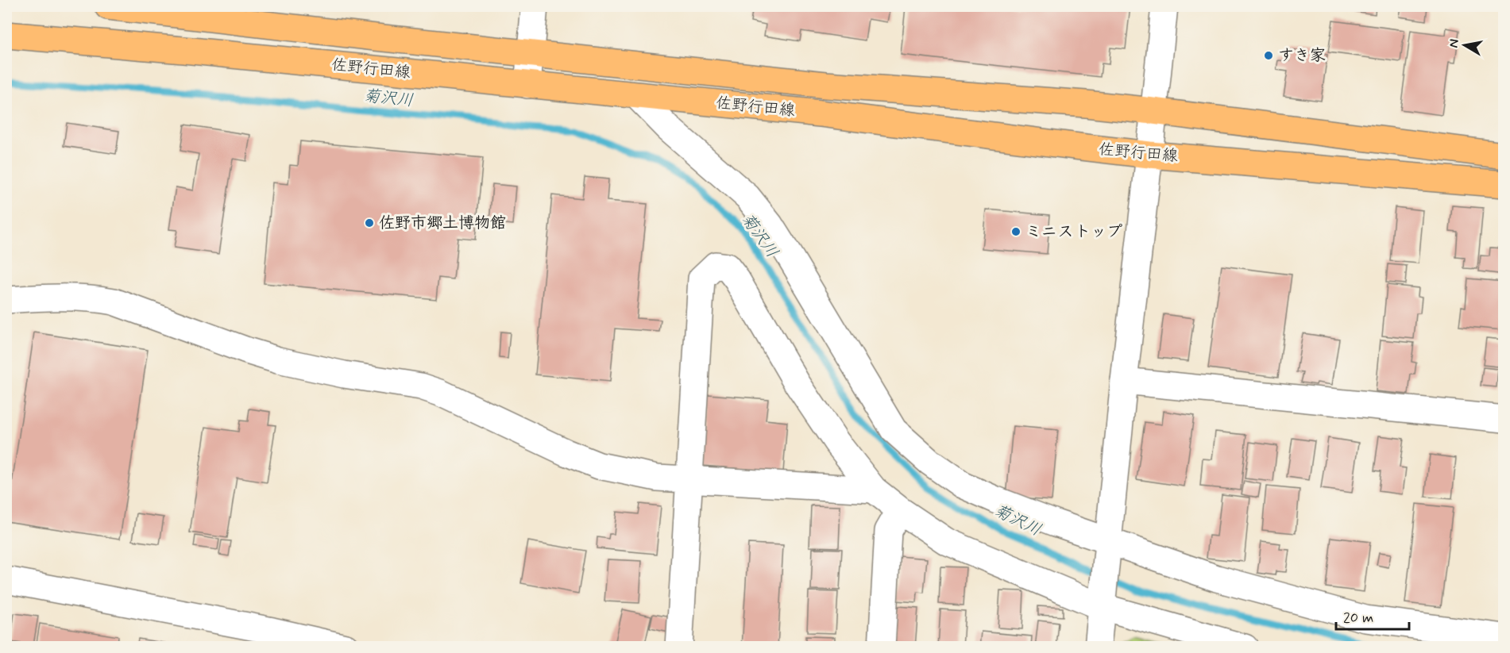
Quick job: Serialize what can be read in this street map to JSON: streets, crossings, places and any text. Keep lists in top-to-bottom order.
{
  "streets": {
    "main road": ["佐野行田線"]
  },
  "water": ["菊沢川"],
  "places": ["すき家", "佐野市郷土博物館", "ミニストップ"],
  "scale_bar": "20 m",
  "north": "left"
}
